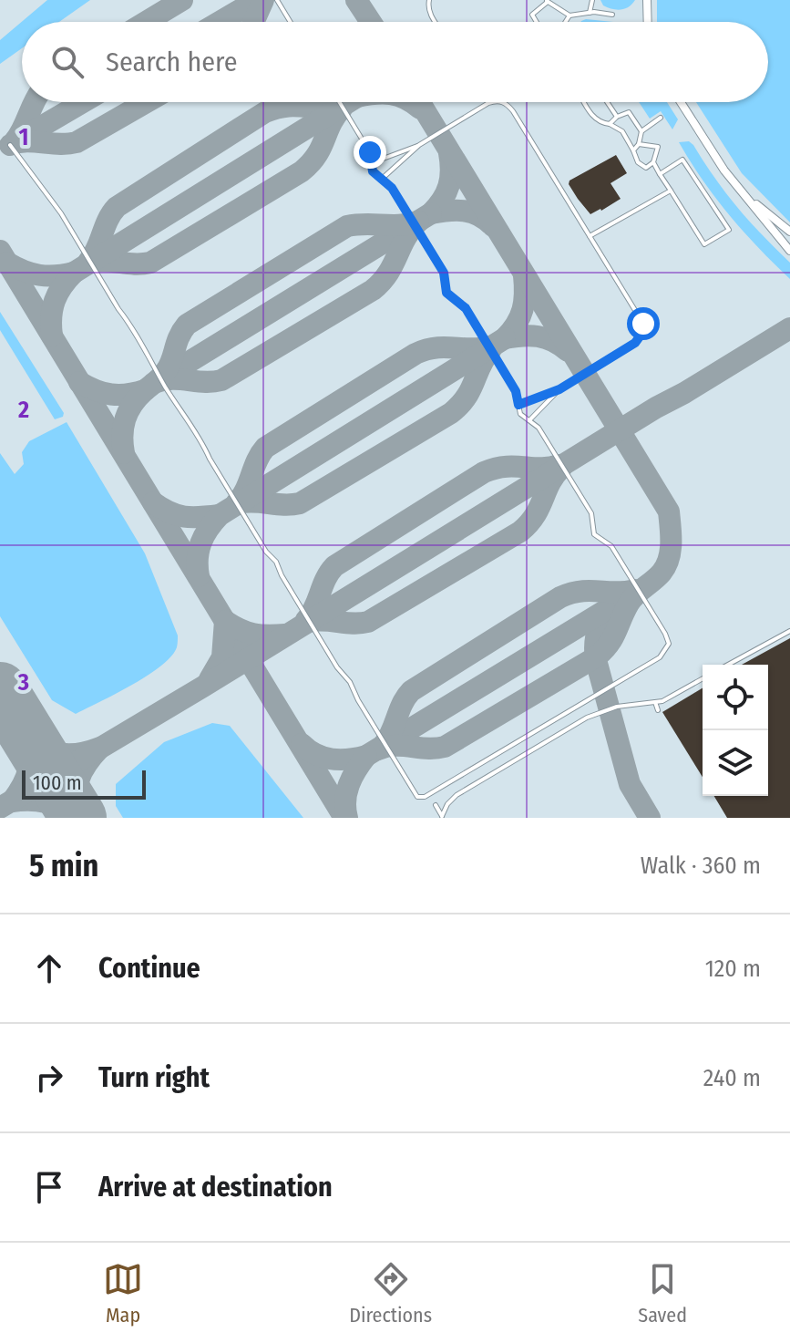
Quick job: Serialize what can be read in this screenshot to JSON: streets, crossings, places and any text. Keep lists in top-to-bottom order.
{
  "scale_bar": "100 m",
  "page": {
    "search": "Search here",
    "scale": "100 m",
    "heading": ["5 min", "Walk · 360 m"],
    "list": [
      ["Continue", "120 m"],
      ["Turn right", "240 m"],
      "Arrive at destination"
    ],
    "nav": ["Map", "Directions", "Saved"]
  },
  "grid": {
    "rows": ["1", "2", "3"]
  }
}
